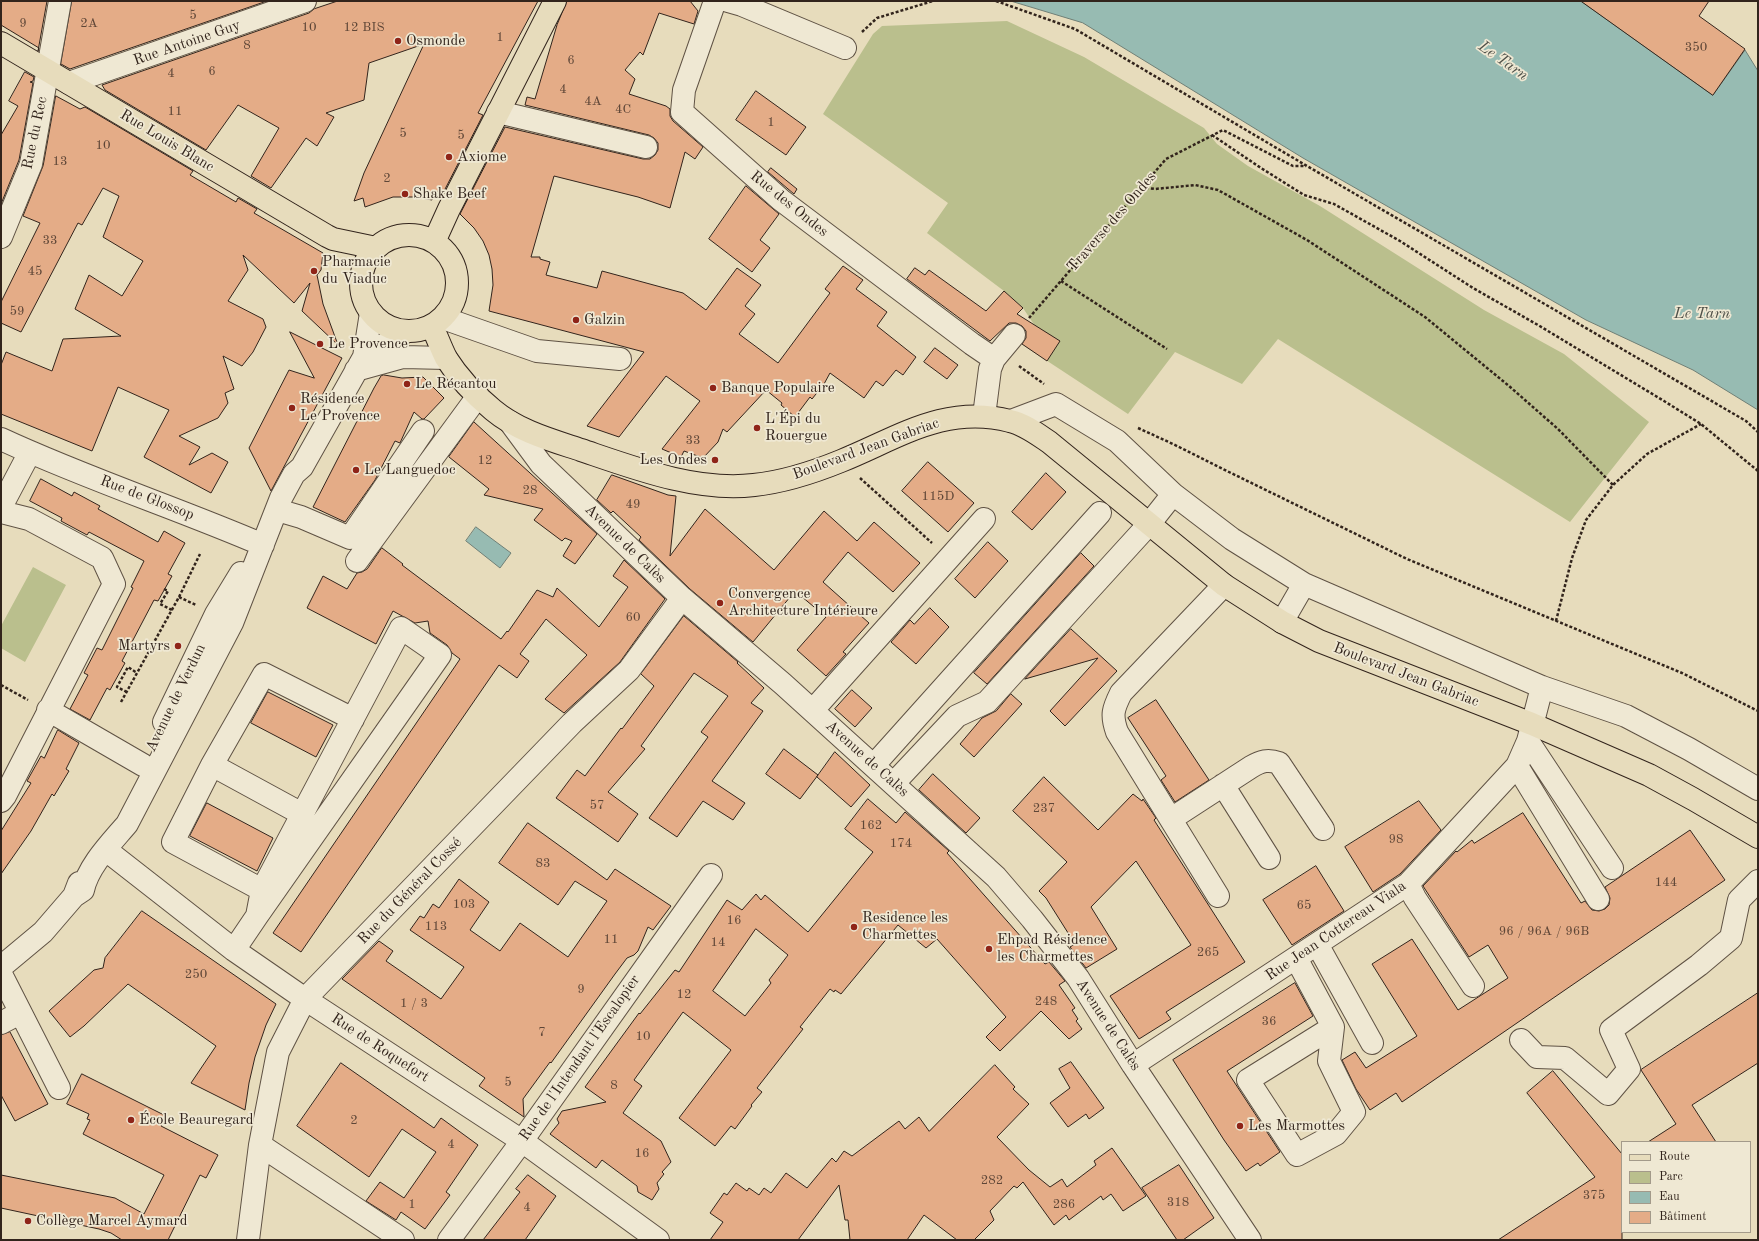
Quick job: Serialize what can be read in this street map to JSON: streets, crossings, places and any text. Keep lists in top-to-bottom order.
{
  "streets": {
    "main road": ["Rue Louis Blanc", "Boulevard Jean Gabriac", "Avenue de Calès"],
    "street": [
      "Rue Antoine Guy",
      "Rue du Rec",
      "Rue des Ondes",
      "Rue de Glossop",
      "Avenue de Verdun",
      "Rue du Général Cossé",
      "Rue Jean Cottereau Viala",
      "Rue de Roquefort",
      "Rue de l'Intendant l'Escalopier"
    ],
    "path": ["Traverse des Ondes"]
  },
  "crossings": [
    ["Rue Antoine Guy", "Rue Louis Blanc"],
    ["Rue du Rec", "Rue Louis Blanc"],
    ["Rue Louis Blanc", "Avenue de Calès"],
    ["Rue Louis Blanc", "Avenue de Verdun"],
    ["Boulevard Jean Gabriac", "Avenue de Calès"],
    ["Boulevard Jean Gabriac", "Rue Jean Cottereau Viala"],
    ["Rue de Glossop", "Avenue de Verdun"],
    ["Avenue de Calès", "Avenue de Verdun"],
    ["Avenue de Calès", "Rue du Général Cossé"],
    ["Avenue de Calès", "Rue Jean Cottereau Viala"],
    ["Avenue de Verdun", "Rue de Roquefort"],
    ["Rue du Général Cossé", "Rue de Roquefort"],
    ["Rue de Roquefort", "Rue de l'Intendant l'Escalopier"]
  ],
  "water": ["Le Tarn"],
  "places": [
    "Osmonde",
    "Axiome",
    "Shake Beef",
    "Pharmacie du Viaduc",
    "Galzin",
    "Le Provence",
    "Le Récantou",
    "Banque Populaire",
    "Résidence Le Provence",
    "L'Épi du Rouergue",
    "Les Ondes",
    "Le Languedoc",
    "Convergence Architecture Intérieure",
    "Martyrs",
    "Residence les Charmettes",
    "Ehpad Résidence les Charmettes",
    "École Beauregard",
    "Les Marmottes",
    "Collège Marcel Aymard"
  ],
  "house_numbers": [
    "5",
    "9",
    "2A",
    "10",
    "12 BIS",
    "1",
    "8",
    "350",
    "6",
    "6",
    "4",
    "4",
    "4A",
    "4C",
    "11",
    "1",
    "5",
    "5",
    "10",
    "13",
    "2",
    "33",
    "45",
    "59",
    "33",
    "12",
    "28",
    "115D",
    "49",
    "60",
    "57",
    "237",
    "162",
    "98",
    "174",
    "83",
    "144",
    "103",
    "65",
    "16",
    "113",
    "96 / 96A / 96B",
    "11",
    "14",
    "265",
    "250",
    "9",
    "12",
    "248",
    "1 / 3",
    "36",
    "7",
    "10",
    "5",
    "8",
    "2",
    "4",
    "16",
    "282",
    "375",
    "318",
    "1",
    "286",
    "4"
  ],
  "legend": [
    "Route",
    "Parc",
    "Eau",
    "Bâtiment"
  ]
}
